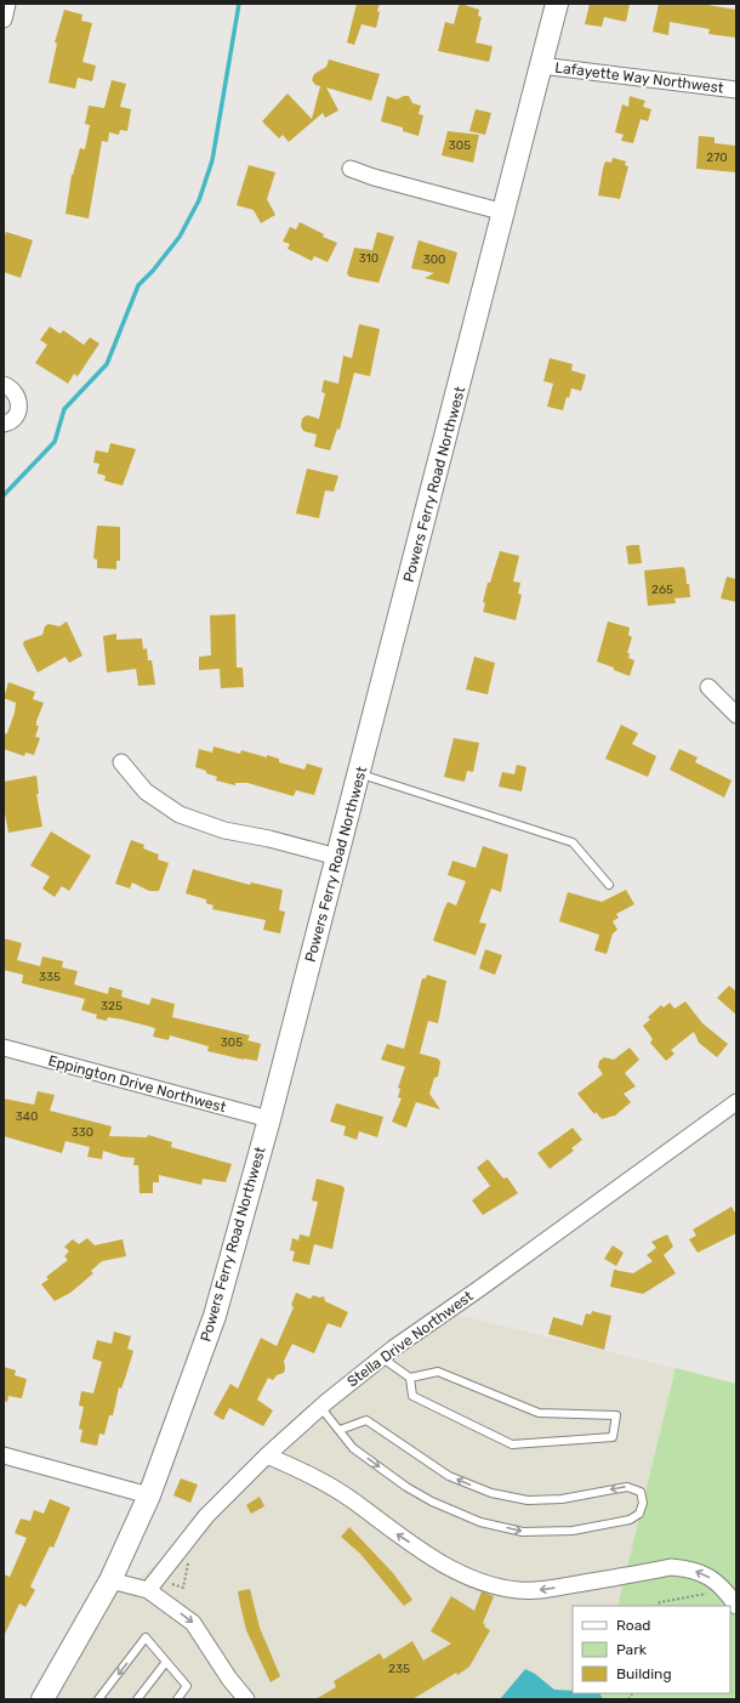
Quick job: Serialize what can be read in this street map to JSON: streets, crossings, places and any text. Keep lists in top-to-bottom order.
{
  "streets": {
    "street": [
      "Lafayette Way Northwest",
      "Powers Ferry Road Northwest",
      "Eppington Drive Northwest",
      "Stella Drive Northwest"
    ]
  },
  "crossings": [
    ["Lafayette Way Northwest", "Powers Ferry Road Northwest"],
    ["Powers Ferry Road Northwest", "Eppington Drive Northwest"]
  ],
  "house_numbers": [
    "305",
    "270",
    "310",
    "300",
    "265",
    "335",
    "325",
    "305",
    "340",
    "330",
    "235"
  ],
  "legend": ["Road", "Park", "Building"]
}
